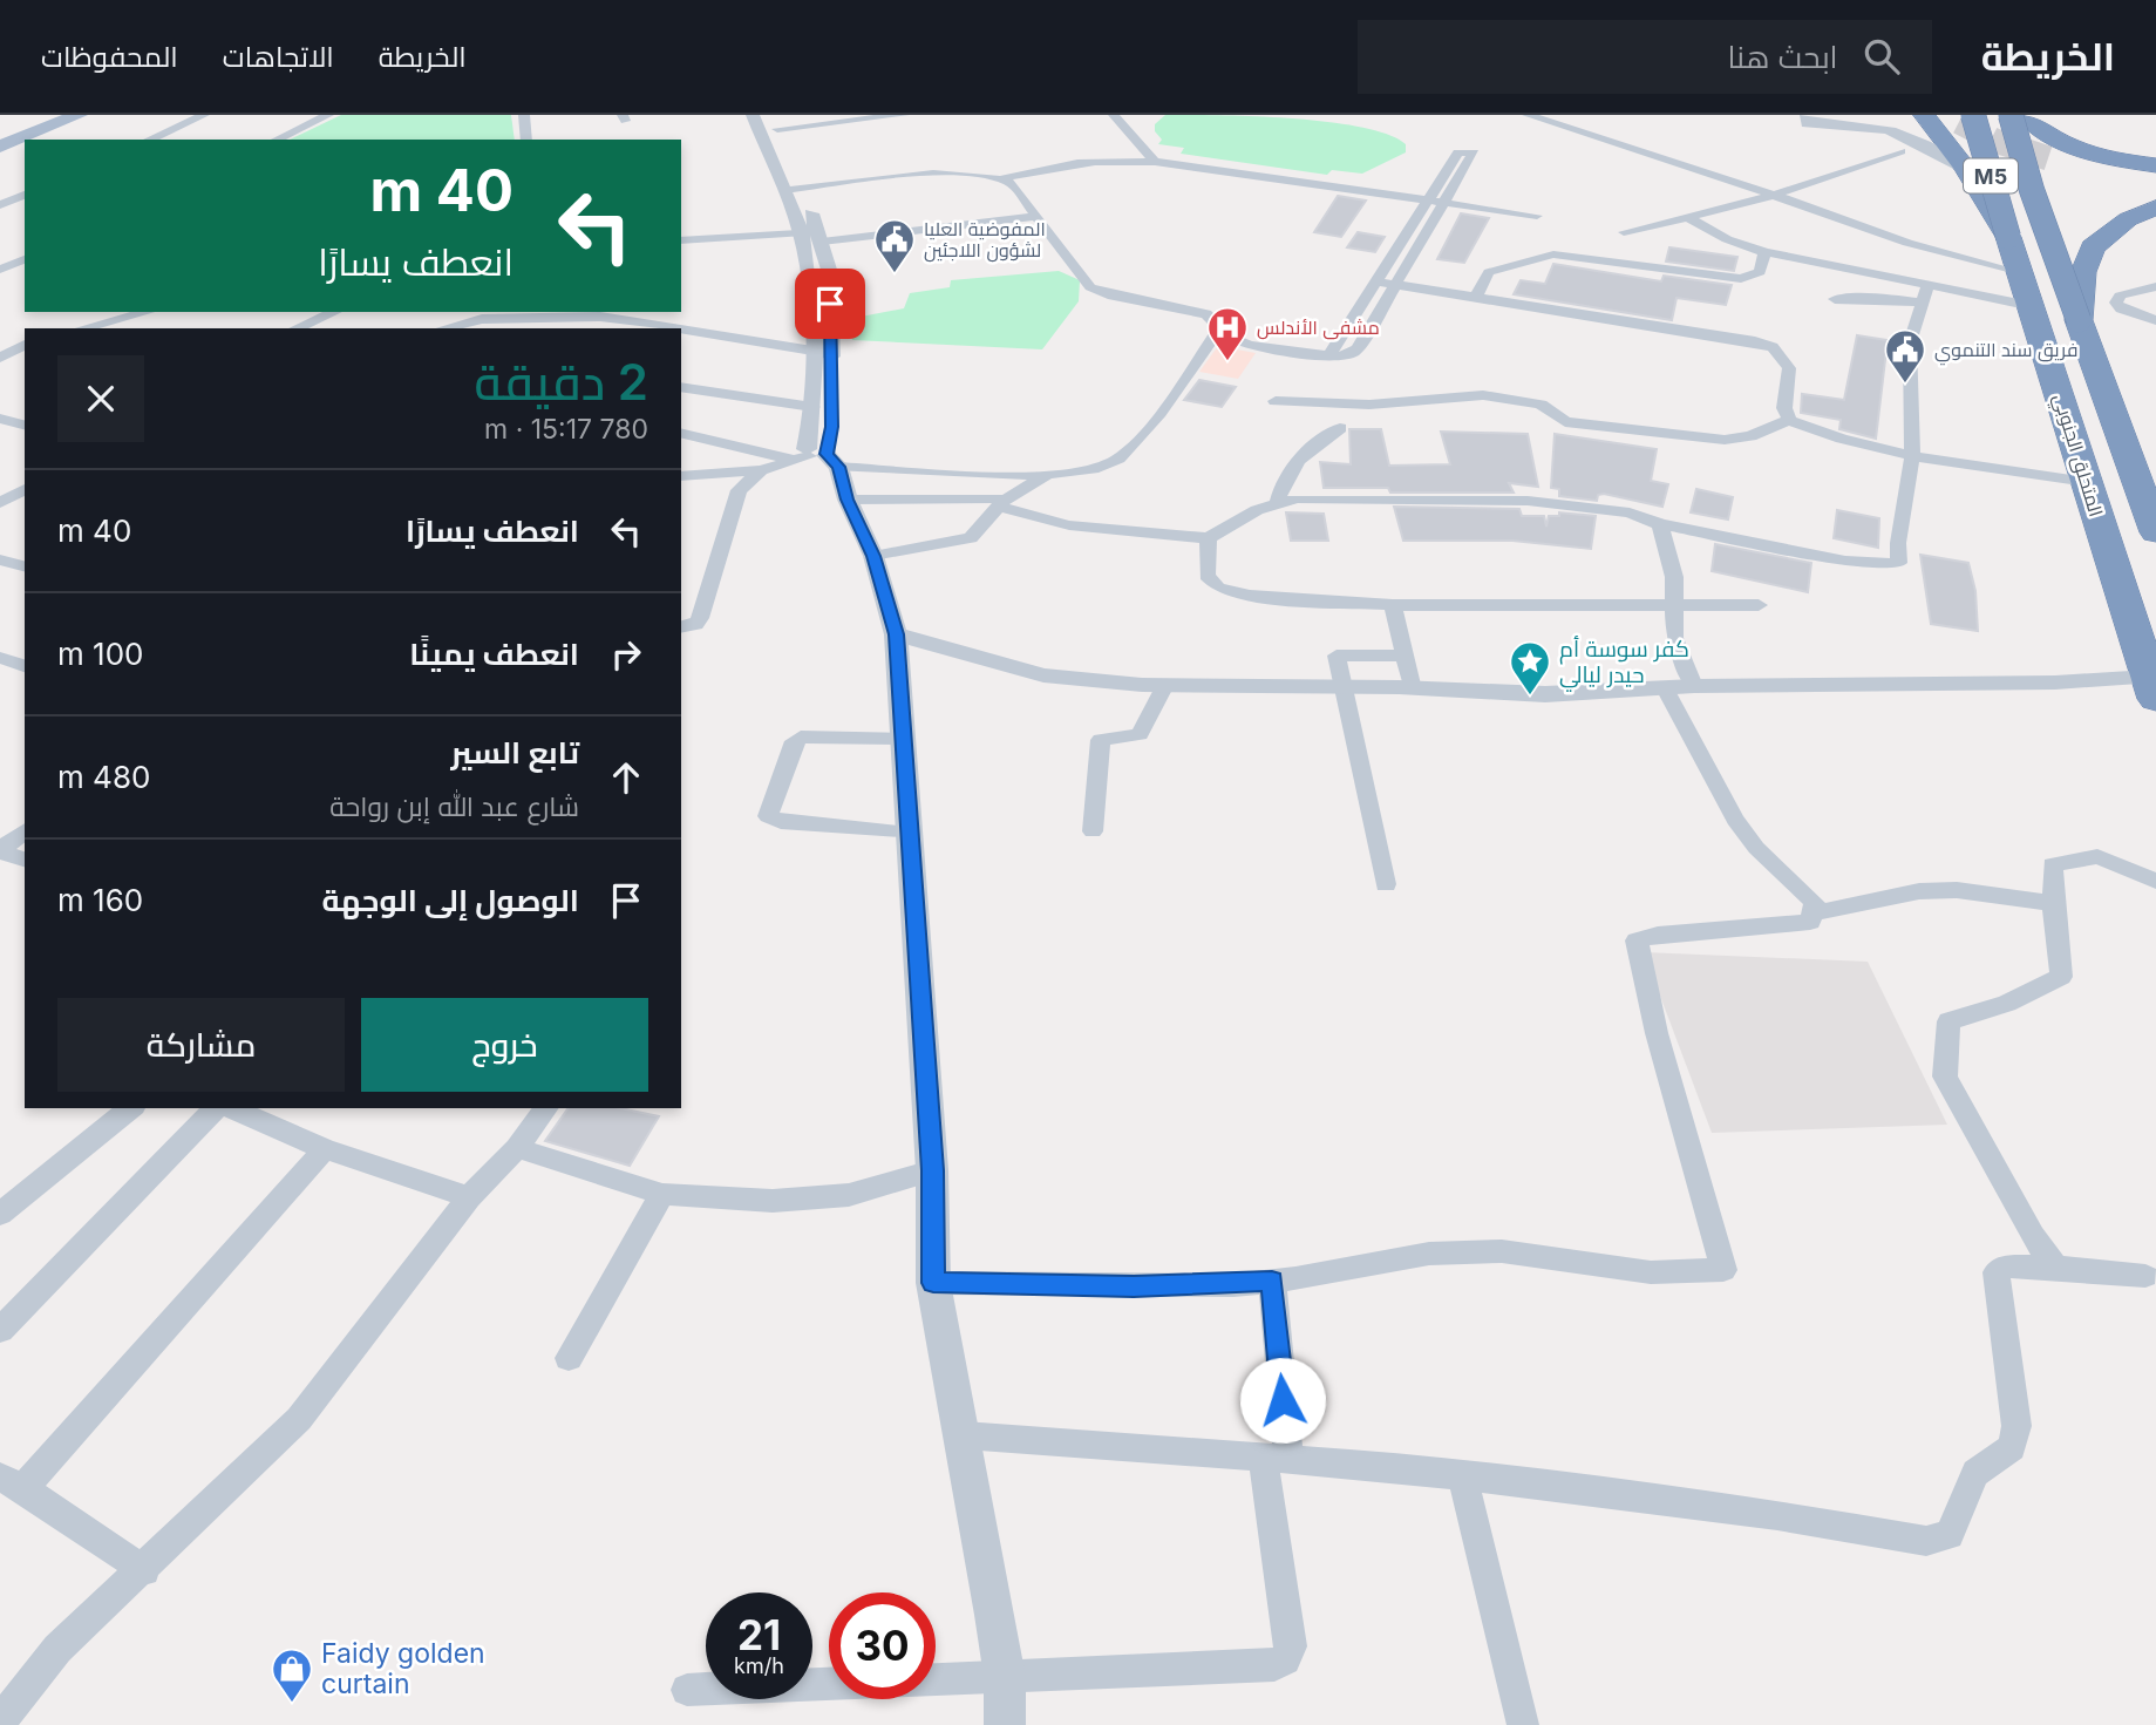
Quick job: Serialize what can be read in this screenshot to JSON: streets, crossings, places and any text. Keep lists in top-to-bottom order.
{
  "streets": {
    "highway": ["M5", "المتحلق الجنوبي"]
  },
  "places": {
    "public building": ["المفوضية العليا لشؤون اللاجئين", "فريق سند التنموي"],
    "hospital": ["مشفى الأندلس"],
    "place": ["كفر سوسة أم حيدر ليالي"],
    "shop": ["Faidy golden curtain"]
  },
  "page": {
    "header": "الخريطة",
    "search": "ابحث هنا",
    "nav": ["الخريطة", "الاتجاهات", "المحفوظات"],
    "turn": ["40 m", "انعطف يسارًا"],
    "heading": ["2 دقيقة", "780 m · 15:17"],
    "list": [
      {
        "name": "انعطف يسارًا",
        "value": "40 m"
      },
      {
        "name": "انعطف يمينًا",
        "value": "100 m"
      },
      {
        "name": "تابع السير",
        "note": "شارع عبد الله إبن رواحة",
        "value": "480 m"
      },
      {
        "name": "الوصول إلى الوجهة",
        "value": "160 m"
      }
    ],
    "buttons": ["خروج", "مشاركة"],
    "speed": "21 km/h",
    "limit": "30"
  }
}
